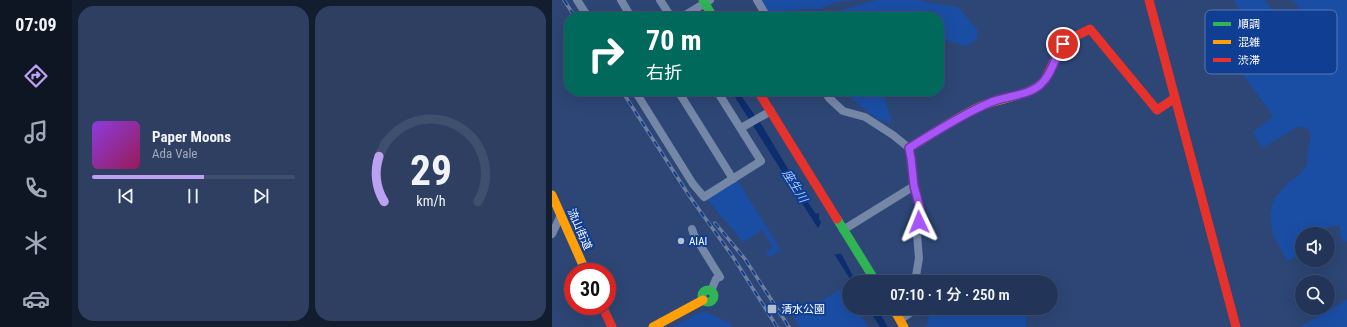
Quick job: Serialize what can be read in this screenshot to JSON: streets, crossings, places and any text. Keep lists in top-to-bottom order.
{
  "streets": {
    "street": ["流山街道"]
  },
  "water": ["座生川"],
  "places": {
    "other": ["AIAI"],
    "transit": ["清水公園"]
  },
  "legend": ["順調", "混雑", "渋滞"],
  "page": {
    "tabs": "07:09",
    "turn": ["70 m", "右折"],
    "song": ["Paper Moons", "Ada Vale"],
    "limit": "30",
    "trip": "07:10 · 1 分 · 250 m",
    "gauge": ["29", "km/h"]
  }
}
